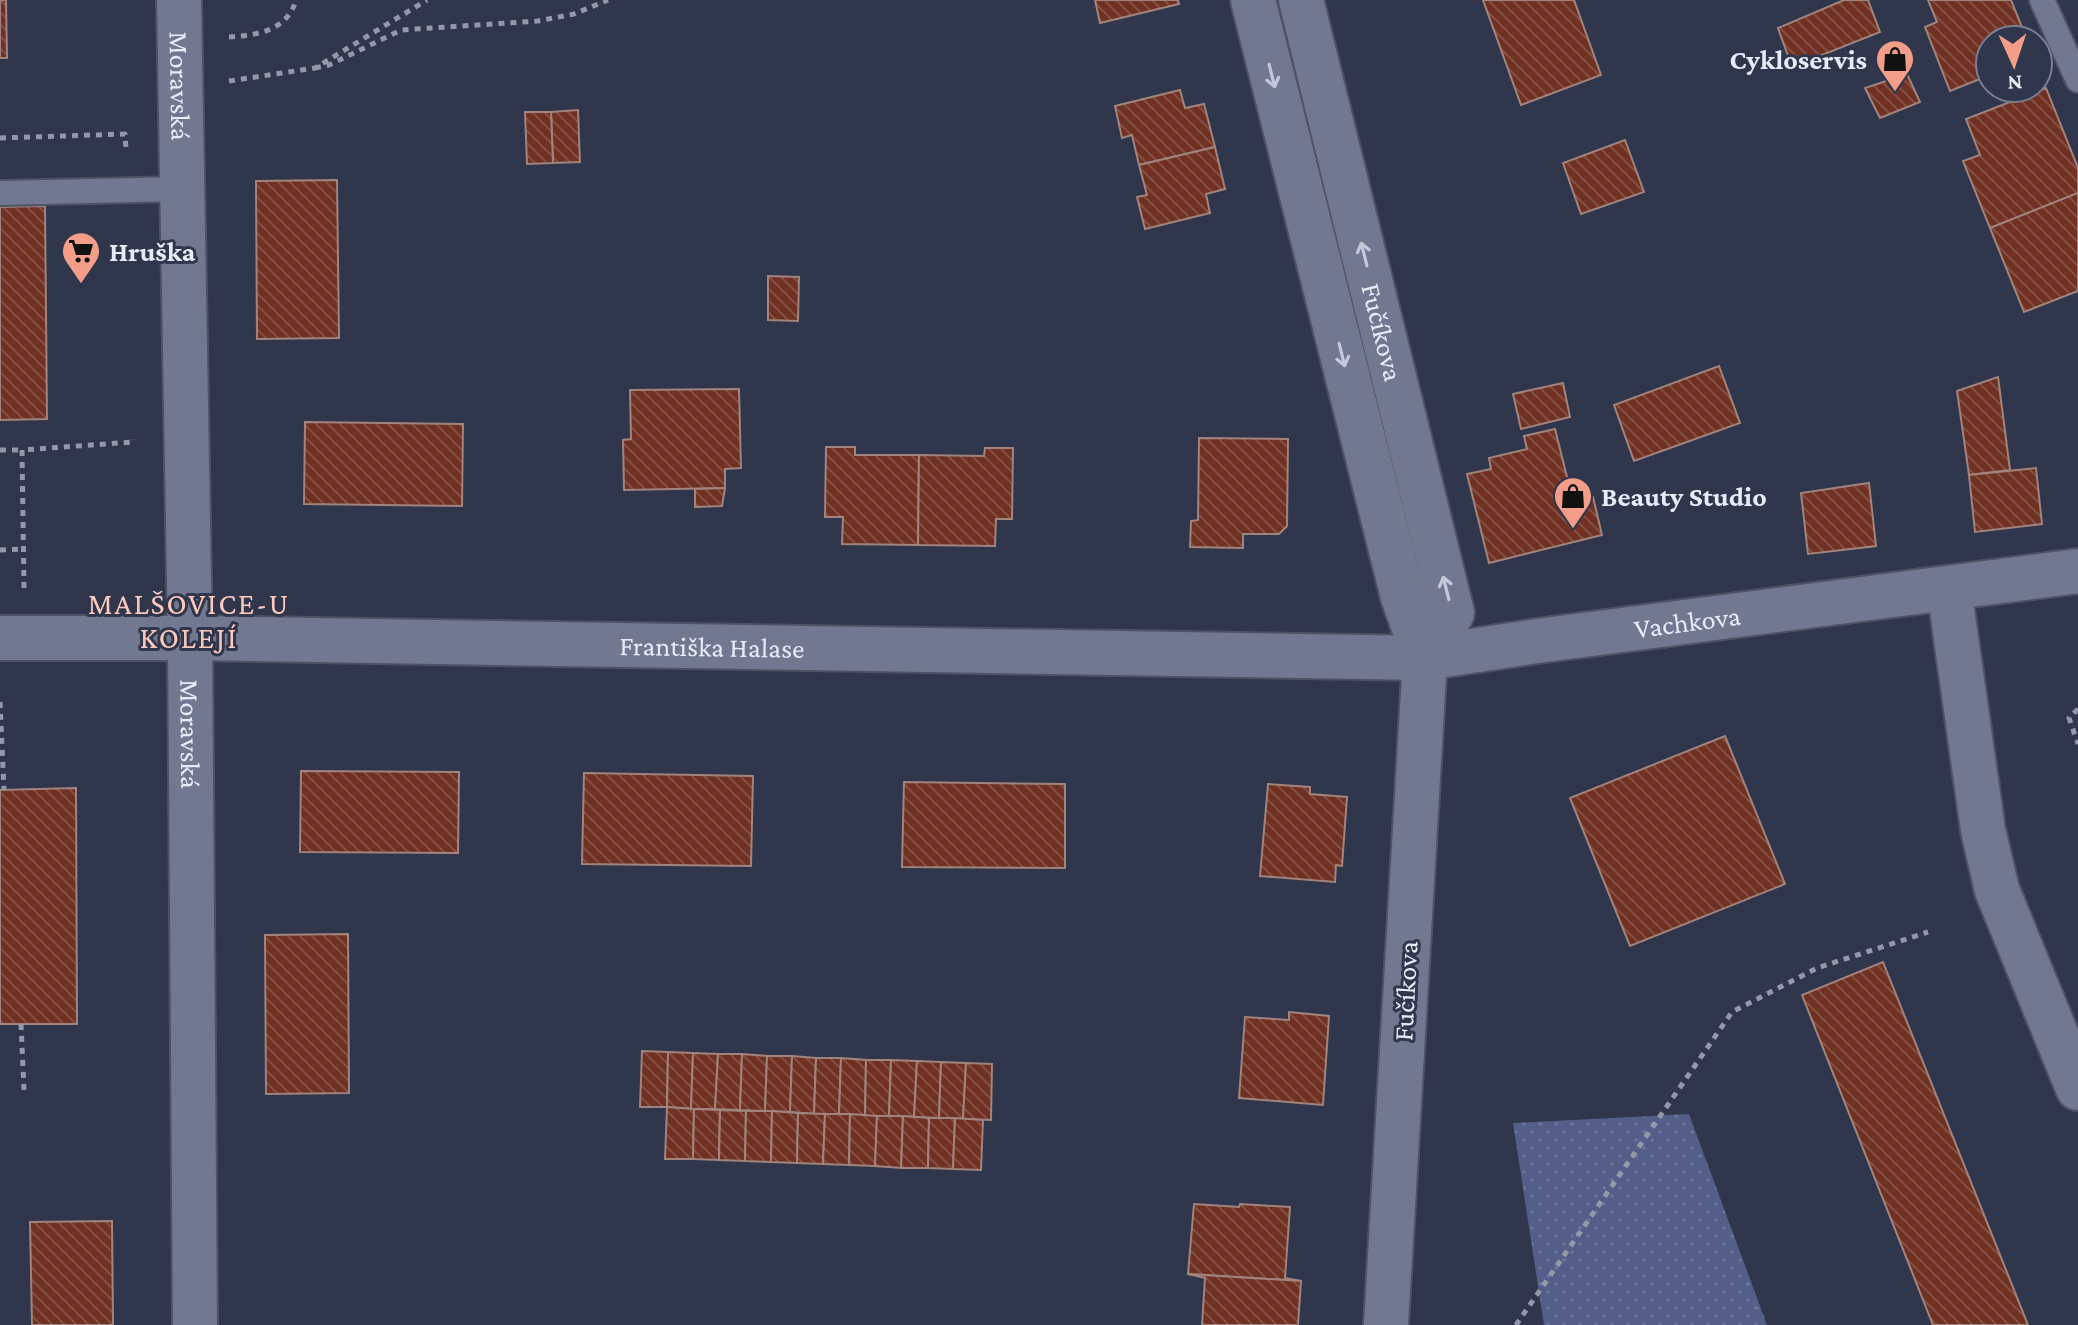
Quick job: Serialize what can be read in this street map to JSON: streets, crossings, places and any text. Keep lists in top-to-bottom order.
{
  "streets": {
    "street": [
      "Moravská",
      "Fučíkova",
      "Vachkova",
      "Františka Halase"
    ]
  },
  "crossings": [
    ["Moravská", "Františka Halase"],
    ["Fučíkova", "Vachkova"],
    ["Fučíkova", "Františka Halase"],
    ["Vachkova", "Františka Halase"]
  ],
  "districts": ["MALŠOVICE-U KOLEJÍ"],
  "places": {
    "shop": ["Cykloservis", "Beauty Studio"],
    "supermarket": ["Hruška"]
  },
  "north": "bottom"
}
